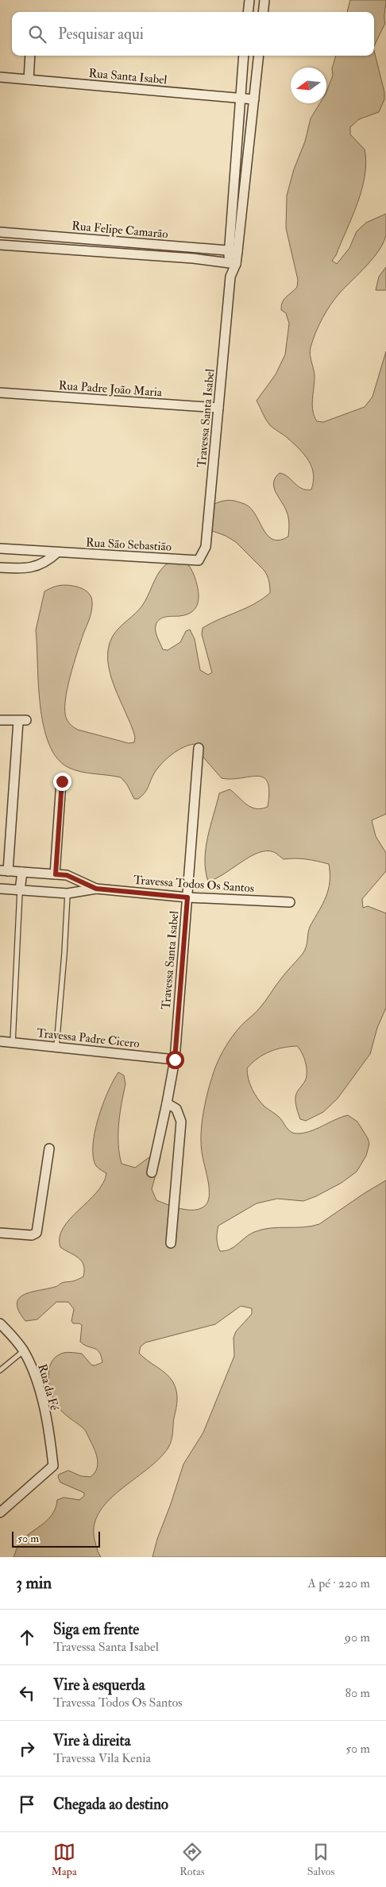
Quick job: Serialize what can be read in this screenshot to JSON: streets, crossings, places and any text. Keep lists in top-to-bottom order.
{
  "streets": {
    "street": [
      "Rua Santa Isabel",
      "Rua Felipe Camarão",
      "Rua Padre João Maria",
      "Travessa Santa Isabel",
      "Rua São Sebastião",
      "Travessa Todos Os Santos",
      "Travessa Padre Cicero",
      "Rua da Fé"
    ]
  },
  "crossings": [
    ["Rua Santa Isabel", "Travessa Santa Isabel"],
    ["Rua Felipe Camarão", "Travessa Santa Isabel"],
    ["Rua Padre João Maria", "Travessa Santa Isabel"],
    ["Travessa Santa Isabel", "Rua São Sebastião"],
    ["Travessa Santa Isabel", "Travessa Todos Os Santos"],
    ["Travessa Santa Isabel", "Travessa Padre Cicero"]
  ],
  "scale_bar": "50 m",
  "north": "left",
  "page": {
    "search": "Pesquisar aqui",
    "scale": "50 m",
    "heading": ["3 min", "A pé · 220 m"],
    "list": [
      ["Siga em frente", "Travessa Santa Isabel", "90 m"],
      ["Vire à esquerda", "Travessa Todos Os Santos", "80 m"],
      ["Vire à direita", "Travessa Vila Kenia", "50 m"],
      "Chegada ao destino"
    ],
    "nav": ["Mapa", "Rotas", "Salvos"]
  }
}
